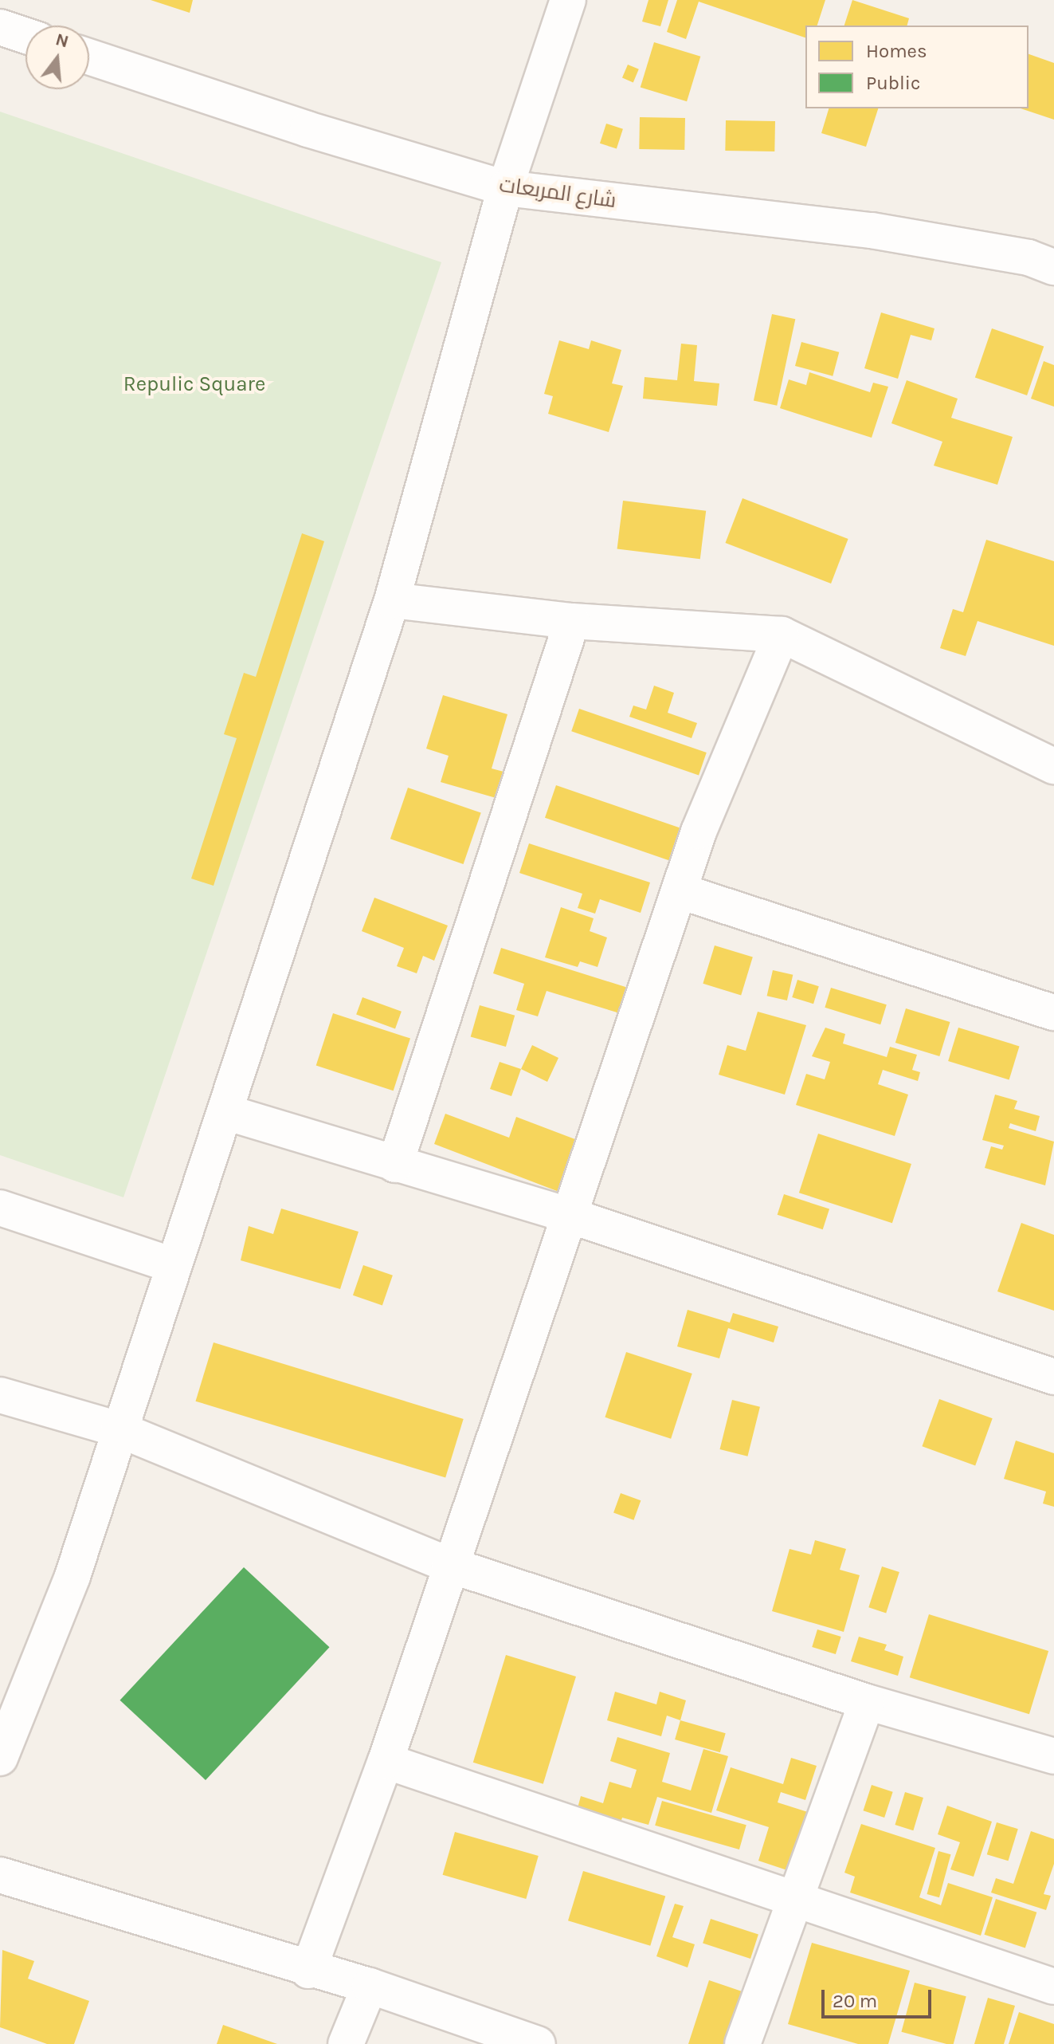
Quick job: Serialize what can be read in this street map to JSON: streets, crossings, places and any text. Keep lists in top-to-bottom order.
{
  "streets": {
    "street": ["شارع المربعات"]
  },
  "parks": ["Repulic Square"],
  "legend": ["Homes", "Public"],
  "scale_bar": "20 m",
  "north": "top"
}
